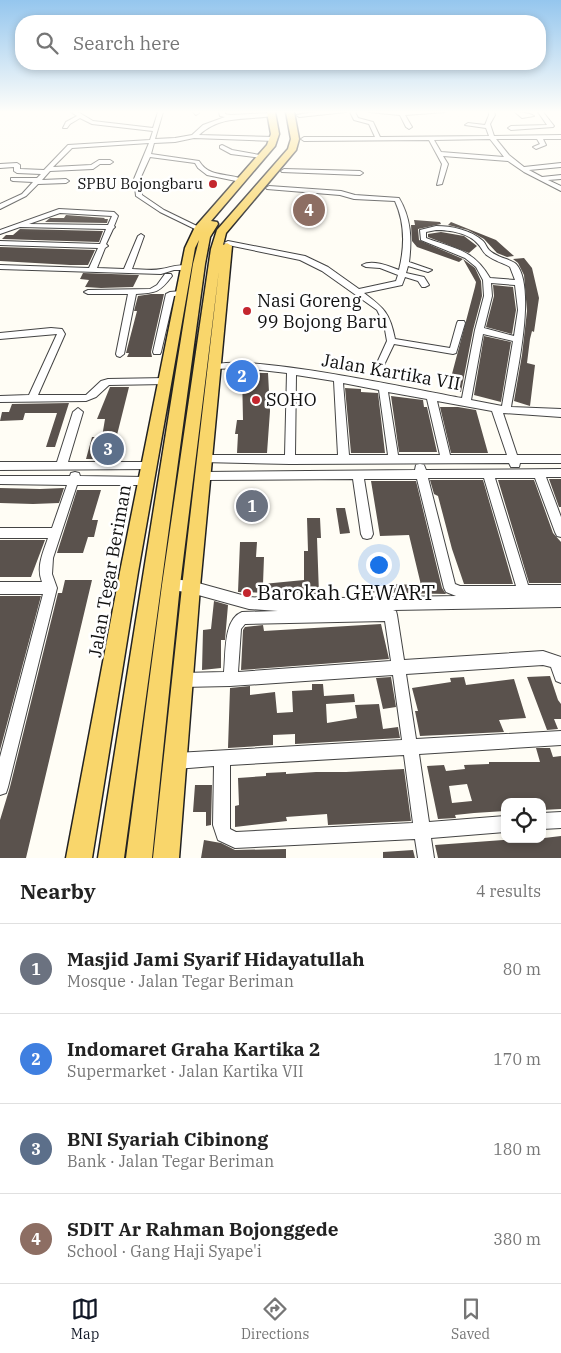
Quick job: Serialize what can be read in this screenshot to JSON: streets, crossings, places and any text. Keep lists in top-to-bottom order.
{
  "streets": {
    "main road": ["Jalan Tegar Beriman"],
    "street": ["Jalan Kartika VII"]
  },
  "crossings": [
    ["Jalan Kartika VII", "Jalan Tegar Beriman"]
  ],
  "places": [
    "SPBU Bojongbaru",
    "Nasi Goreng 99 Bojong Baru",
    "SOHO",
    "Barokah GEWART"
  ],
  "page": {
    "search": "Search here",
    "pins": [
      "4",
      "2",
      "3",
      "1"
    ],
    "heading": ["Nearby", "4 results"],
    "list": [
      {
        "mark": "1",
        "name": "Masjid Jami Syarif Hidayatullah",
        "note": "Mosque · Jalan Tegar Beriman",
        "value": "80 m"
      },
      {
        "mark": "2",
        "name": "Indomaret Graha Kartika 2",
        "note": "Supermarket · Jalan Kartika VII",
        "value": "170 m"
      },
      {
        "mark": "3",
        "name": "BNI Syariah Cibinong",
        "note": "Bank · Jalan Tegar Beriman",
        "value": "180 m"
      },
      {
        "mark": "4",
        "name": "SDIT Ar Rahman Bojonggede",
        "note": "School · Gang Haji Syape'i",
        "value": "380 m"
      }
    ],
    "nav": ["Map", "Directions", "Saved"]
  }
}
